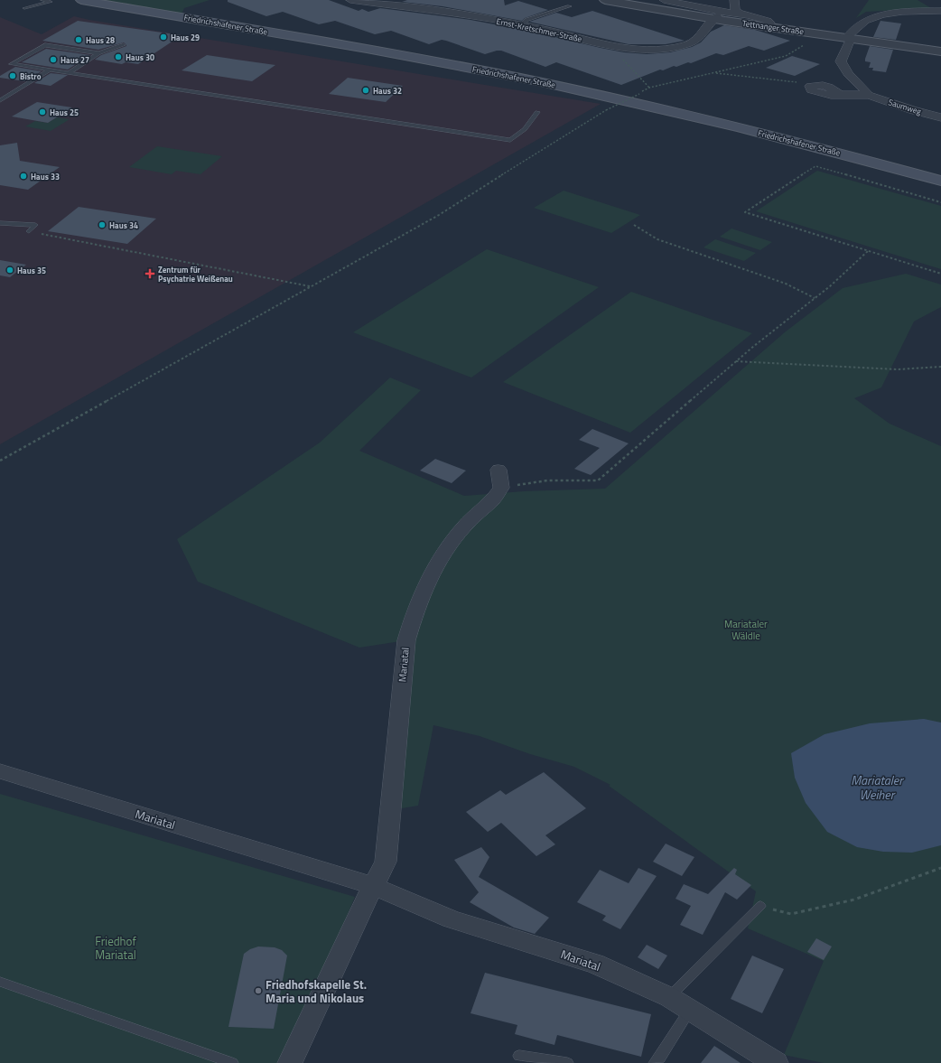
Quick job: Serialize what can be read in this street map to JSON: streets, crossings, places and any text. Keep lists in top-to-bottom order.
{
  "streets": {
    "main road": ["Friedrichshafener Straße"],
    "street": [
      "Tettnanger Straße",
      "Ernst-Kretschmer-Straße",
      "Saumweg",
      "Mariatal"
    ]
  },
  "crossings": [
    ["Tettnanger Straße", "Ernst-Kretschmer-Straße"],
    ["Tettnanger Straße", "Saumweg"]
  ],
  "water": ["Mariataler Weiher"],
  "parks": ["Mariataler Wäldle", "Friedhof Mariatal"],
  "places": {
    "other": [
      "Haus 29",
      "Haus 28",
      "Haus 30",
      "Haus 27",
      "Bistro",
      "Haus 32",
      "Haus 25",
      "Haus 33",
      "Haus 34",
      "Haus 35",
      "Friedhofskapelle St. Maria und Nikolaus"
    ],
    "health": ["Zentrum für Psychatrie Weißenau"]
  }
}
